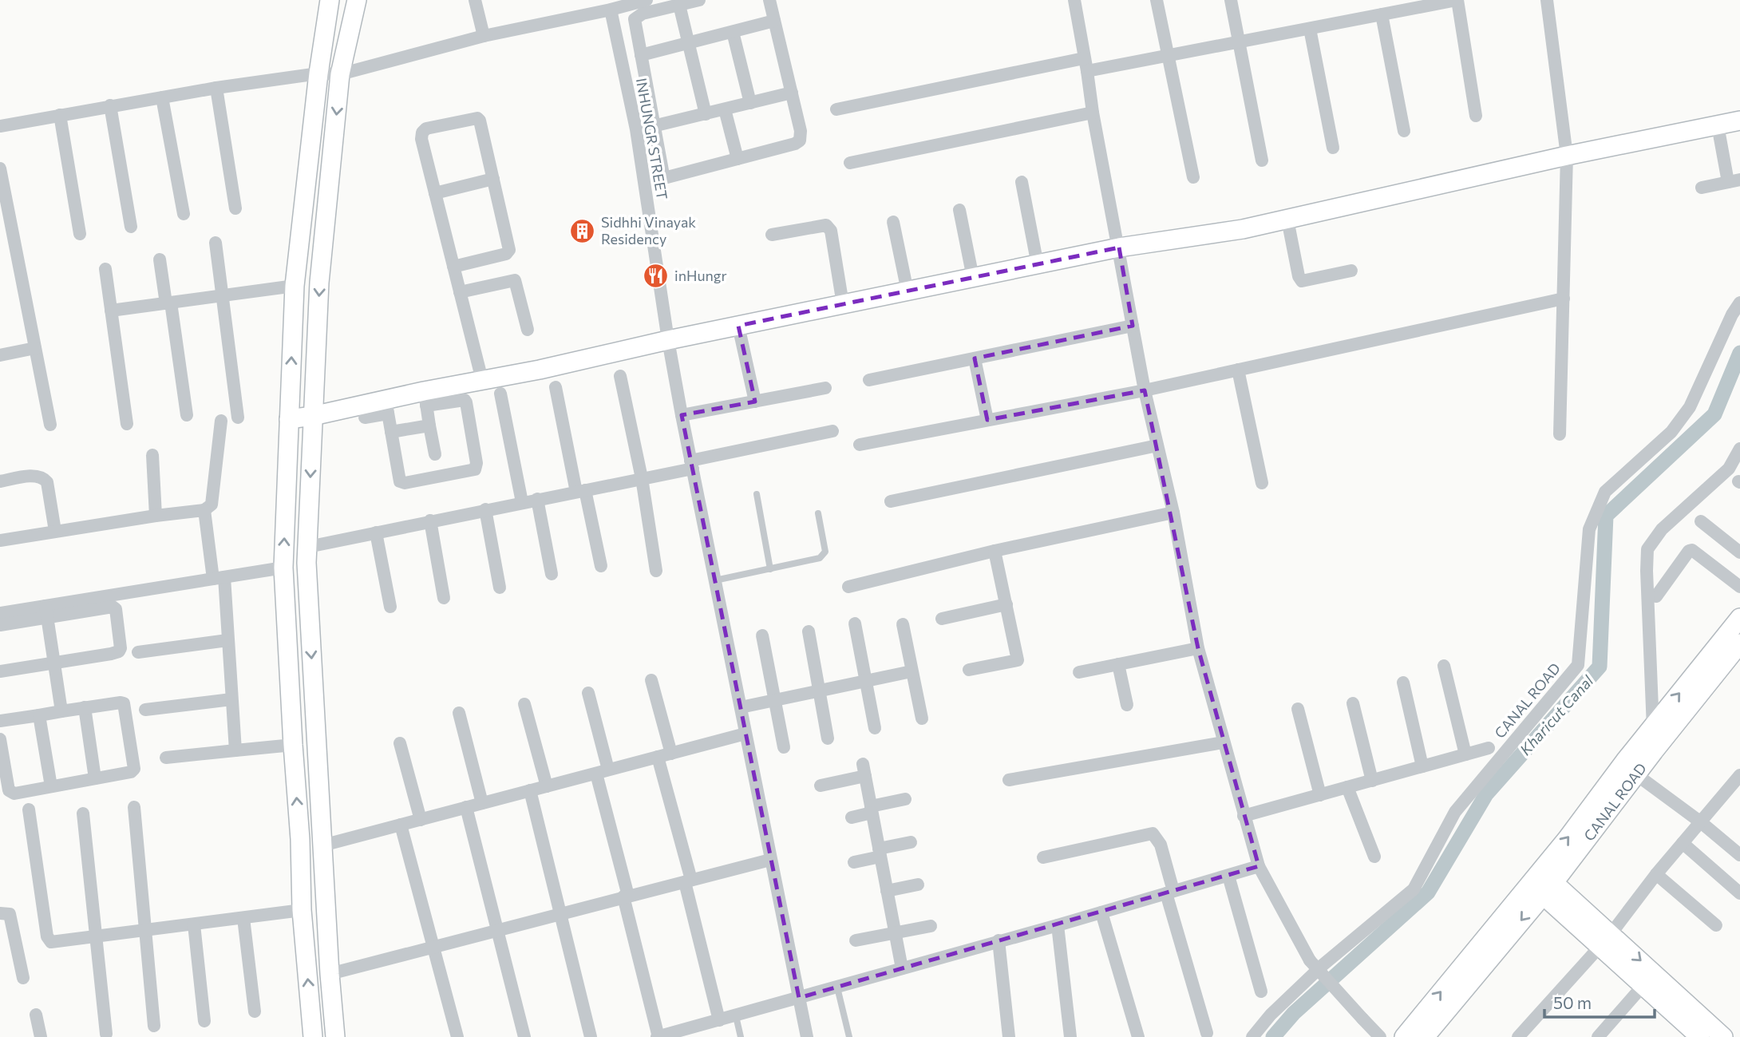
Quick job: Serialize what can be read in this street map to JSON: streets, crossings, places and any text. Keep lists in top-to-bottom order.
{
  "streets": {
    "street": ["INHUNGR STREET", "CANAL ROAD"]
  },
  "water": ["Kharicut Canal"],
  "places": {
    "building": ["Sidhhi Vinayak Residency"],
    "restaurant": ["inHungr"]
  },
  "scale_bar": "50 m"
}
